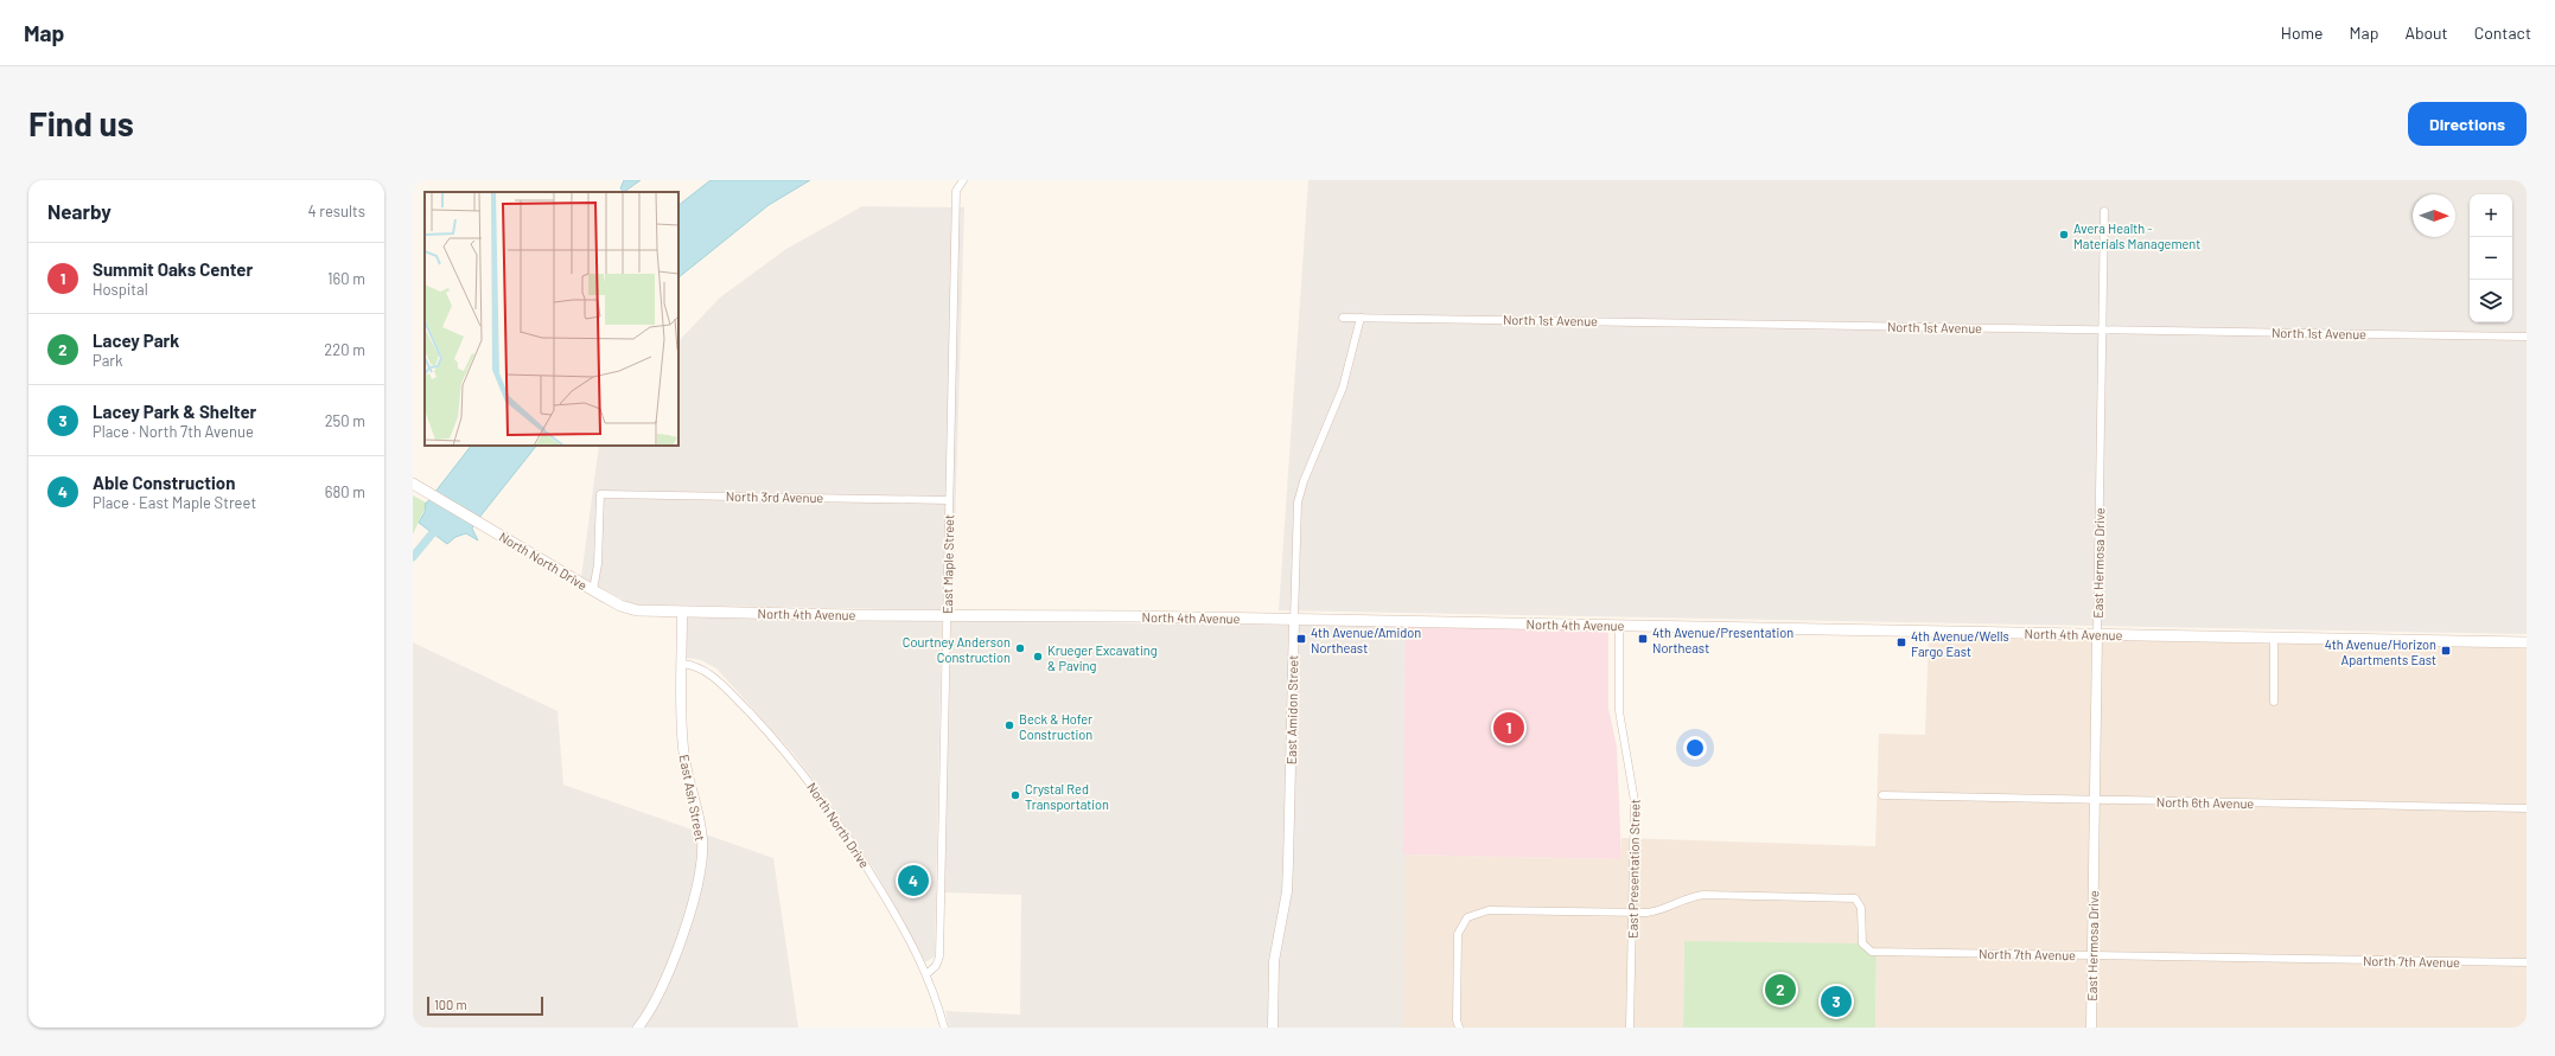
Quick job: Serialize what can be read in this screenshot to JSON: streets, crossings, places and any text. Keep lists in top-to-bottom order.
{
  "streets": {
    "main road": ["North North Drive", "North 4th Avenue"],
    "street": [
      "North 1st Avenue",
      "North 3rd Avenue",
      "East Hermosa Drive",
      "East Maple Street",
      "East Amidon Street",
      "East Ash Street",
      "North 6th Avenue",
      "East Presentation Street",
      "North 7th Avenue"
    ]
  },
  "crossings": [
    ["North 1st Avenue", "East Hermosa Drive"],
    ["North 1st Avenue", "East Amidon Street"],
    ["North 3rd Avenue", "North North Drive"],
    ["North 3rd Avenue", "East Maple Street"],
    ["North North Drive", "East Maple Street"],
    ["North North Drive", "North 4th Avenue"],
    ["North North Drive", "East Ash Street"],
    ["East Hermosa Drive", "North 4th Avenue"],
    ["East Hermosa Drive", "North 6th Avenue"],
    ["East Hermosa Drive", "North 7th Avenue"],
    ["East Maple Street", "North 4th Avenue"],
    ["North 4th Avenue", "East Amidon Street"],
    ["North 4th Avenue", "East Ash Street"],
    ["North 4th Avenue", "East Presentation Street"],
    ["East Presentation Street", "North 7th Avenue"]
  ],
  "places": {
    "other": [
      "Avera Health - Materials Management",
      "Courtney Anderson Construction",
      "Krueger Excavating & Paving",
      "Beck & Hofer Construction",
      "Crystal Red Transportation"
    ],
    "transit": [
      "4th Avenue/Amidon Northeast",
      "4th Avenue/Presentation Northeast",
      "4th Avenue/Wells Fargo East",
      "4th Avenue/Horizon Apartments East"
    ]
  },
  "scale_bar": "100 m",
  "north": "right",
  "page": {
    "header": "Map",
    "nav": [
      "Home",
      "Map",
      "About",
      "Contact"
    ],
    "buttons": "Directions",
    "title": "Find us",
    "heading": ["Nearby", "4 results"],
    "map_buttons": ["+", "−"],
    "list": [
      {
        "mark": "1",
        "name": "Summit Oaks Center",
        "note": "Hospital",
        "value": "160 m"
      },
      {
        "mark": "2",
        "name": "Lacey Park",
        "note": "Park",
        "value": "220 m"
      },
      {
        "mark": "3",
        "name": "Lacey Park & Shelter",
        "note": "Place · North 7th Avenue",
        "value": "250 m"
      },
      {
        "mark": "4",
        "name": "Able Construction",
        "note": "Place · East Maple Street",
        "value": "680 m"
      }
    ],
    "pins": [
      "1",
      "4",
      "2",
      "3"
    ],
    "scale": "100 m"
  }
}
